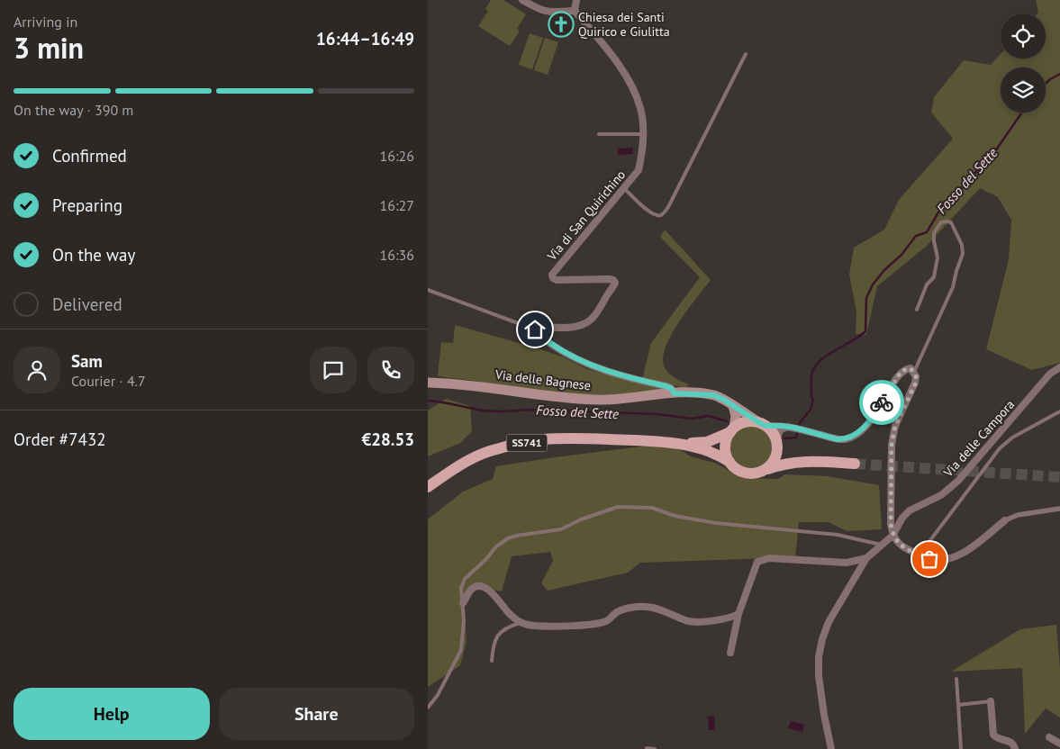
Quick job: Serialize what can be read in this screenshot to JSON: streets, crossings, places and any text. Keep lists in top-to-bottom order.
{
  "streets": {
    "main road": ["Via delle Bagnese", "SS741"],
    "street": ["Via di San Quirichino", "Via delle Campora"]
  },
  "crossings": [
    ["Via delle Bagnese", "SS741"]
  ],
  "water": ["Fosso del Sette"],
  "places": {
    "church": ["Chiesa dei Santi Quirico e Giulitta"]
  },
  "page": {
    "heading": ["3 min", "Arriving in", "16:44–16:49"],
    "panel": [
      "Sam",
      "Courier · 4.7",
      "Order #7432",
      "€28.53"
    ],
    "bar": "On the way · 390 m",
    "list": [
      ["Confirmed", "16:26"],
      ["Preparing", "16:27"],
      ["On the way", "16:36"],
      "Delivered"
    ],
    "buttons": ["Help", "Share"]
  }
}
